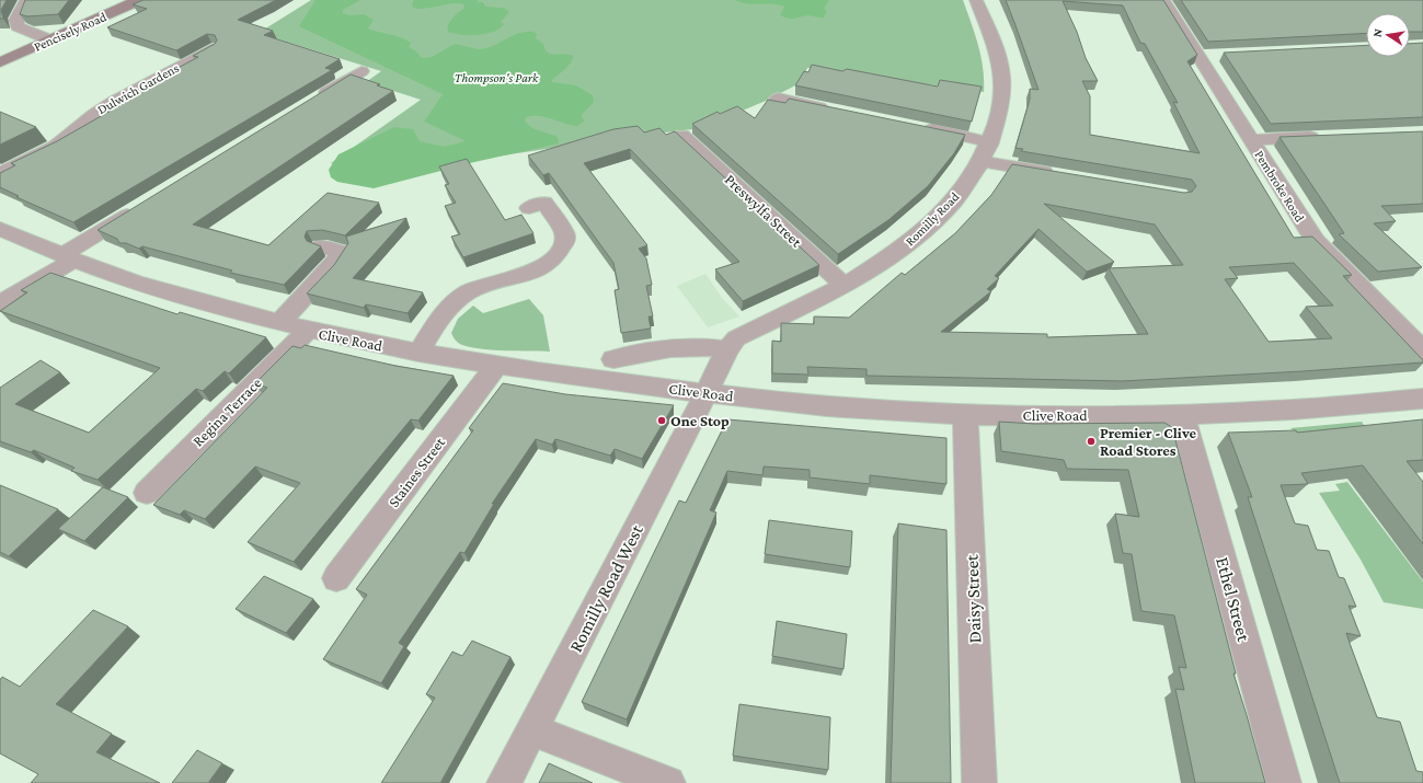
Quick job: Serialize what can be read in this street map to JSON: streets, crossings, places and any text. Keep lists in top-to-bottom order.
{
  "streets": {
    "main road": ["Pencisely Road"],
    "street": [
      "Dulwich Gardens",
      "Pembroke Road",
      "Preswylfa Street",
      "Romilly Road",
      "Clive Road",
      "Regina Terrace",
      "Staines Street",
      "Romilly Road West",
      "Daisy Street",
      "Ethel Street"
    ]
  },
  "crossings": [
    ["Preswylfa Street", "Romilly Road"],
    ["Romilly Road", "Clive Road"],
    ["Romilly Road", "Romilly Road West"],
    ["Clive Road", "Regina Terrace"],
    ["Clive Road", "Staines Street"],
    ["Clive Road", "Romilly Road West"],
    ["Clive Road", "Daisy Street"],
    ["Clive Road", "Ethel Street"]
  ],
  "parks": ["Thompson's Park"],
  "places": ["One Stop", "Premier - Clive Road Stores"],
  "north": "left"
}
